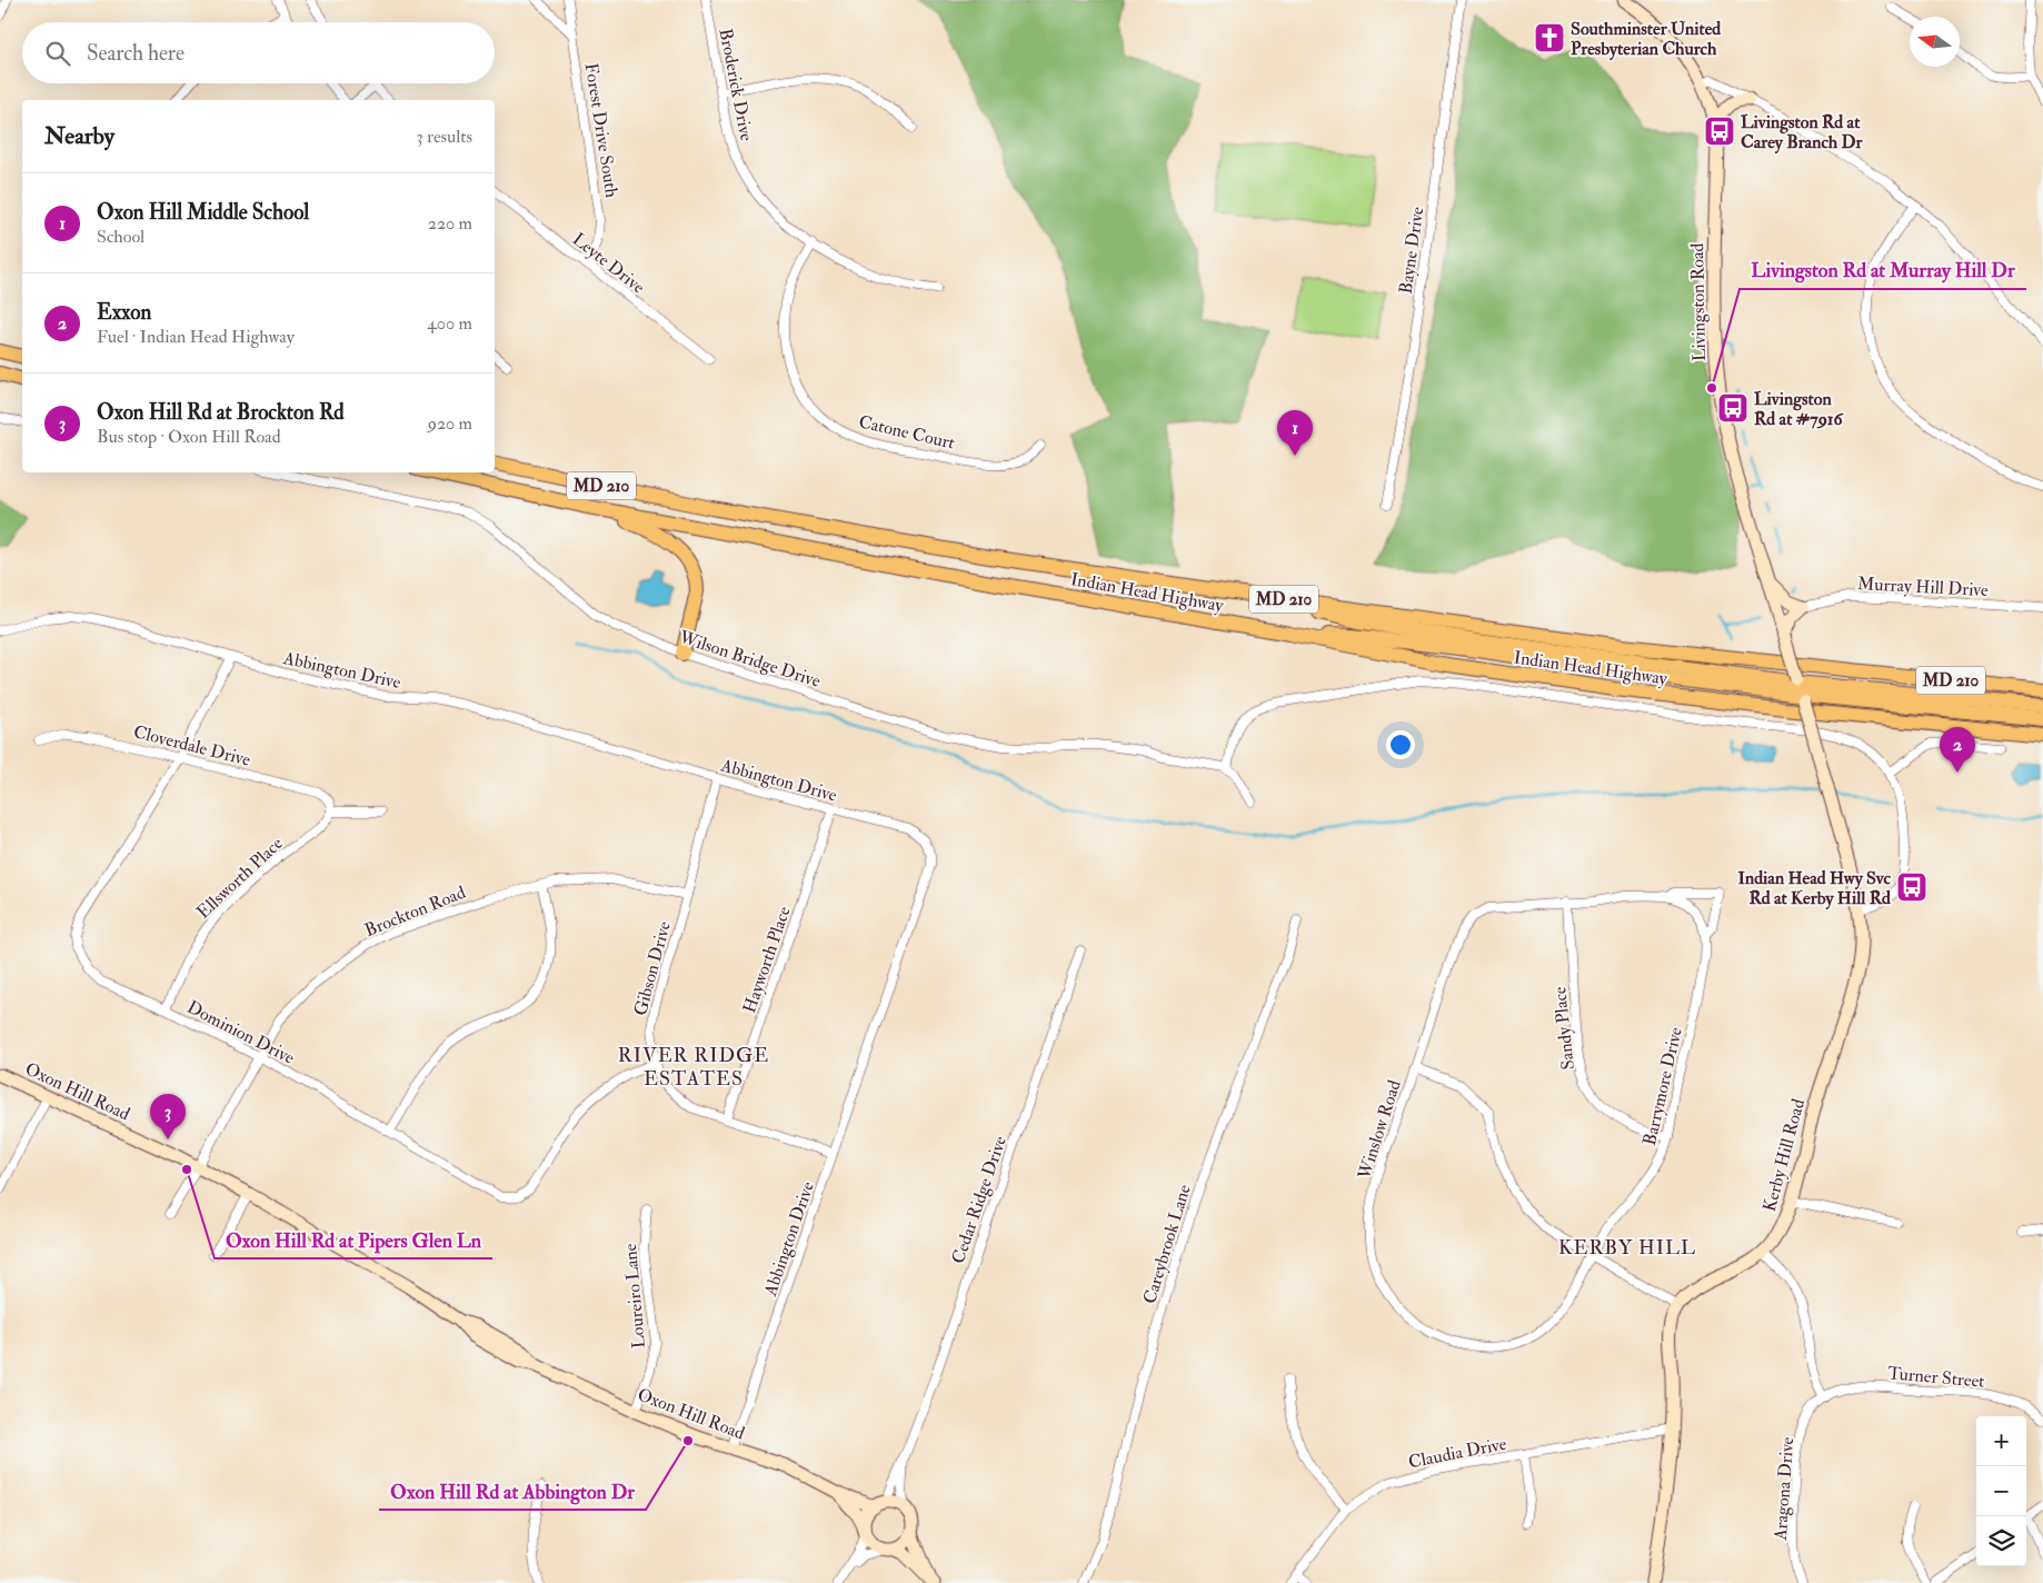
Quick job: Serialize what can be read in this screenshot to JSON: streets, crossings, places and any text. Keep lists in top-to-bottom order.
{
  "streets": {
    "highway": ["MD 210", "Indian Head Highway"],
    "main road": ["Livingston Road", "Oxon Hill Road", "Kerby Hill Road"],
    "street": [
      "Broderick Drive",
      "Forest Drive South",
      "Bayne Drive",
      "Leyte Drive",
      "Catone Court",
      "Murray Hill Drive",
      "Wilson Bridge Drive",
      "Abbington Drive",
      "Cloverdale Drive",
      "Ellsworth Place",
      "Brockton Road",
      "Hayworth Place",
      "Gibson Drive",
      "Sandy Place",
      "Dominion Drive",
      "Barrymore Drive",
      "Winslow Road",
      "Cedar Ridge Drive",
      "Careybrook Lane",
      "Loureiro Lane",
      "Turner Street",
      "Claudia Drive",
      "Aragona Drive"
    ]
  },
  "crossings": [
    ["Broderick Drive", "Catone Court"],
    ["Forest Drive South", "Leyte Drive"],
    ["Livingston Road", "Kerby Hill Road"],
    ["Abbington Drive", "Hayworth Place"],
    ["Abbington Drive", "Gibson Drive"],
    ["Abbington Drive", "Dominion Drive"],
    ["Abbington Drive", "Oxon Hill Road"],
    ["Cloverdale Drive", "Ellsworth Place"],
    ["Cloverdale Drive", "Dominion Drive"],
    ["Ellsworth Place", "Dominion Drive"],
    ["Brockton Road", "Gibson Drive"],
    ["Brockton Road", "Dominion Drive"],
    ["Brockton Road", "Oxon Hill Road"],
    ["Hayworth Place", "Gibson Drive"],
    ["Gibson Drive", "Dominion Drive"],
    ["Sandy Place", "Barrymore Drive"],
    ["Sandy Place", "Winslow Road"],
    ["Barrymore Drive", "Winslow Road"],
    ["Oxon Hill Road", "Cedar Ridge Drive"],
    ["Oxon Hill Road", "Loureiro Lane"],
    ["Kerby Hill Road", "Claudia Drive"],
    ["Turner Street", "Aragona Drive"]
  ],
  "districts": ["RIVER RIDGE ESTATES", "KERBY HILL"],
  "places": {
    "church": ["Southminster United Presbyterian Church"],
    "bus stop": ["Livingston Rd at Carey Branch Dr", "Livingston Rd at #7916", "Indian Head Hwy Svc Rd at Kerby Hill Rd"],
    "other": ["Livingston Rd at Murray Hill Dr", "Oxon Hill Rd at Pipers Glen Ln", "Oxon Hill Rd at Abbington Dr"]
  },
  "north": "left",
  "page": {
    "search": "Search here",
    "heading": ["Nearby", "3 results"],
    "list": [
      {
        "mark": "1",
        "name": "Oxon Hill Middle School",
        "note": "School",
        "value": "220 m"
      },
      {
        "mark": "2",
        "name": "Exxon",
        "note": "Fuel · Indian Head Highway",
        "value": "400 m"
      },
      {
        "mark": "3",
        "name": "Oxon Hill Rd at Brockton Rd",
        "note": "Bus stop · Oxon Hill Road",
        "value": "920 m"
      }
    ],
    "pins": ["1", "2", "3"],
    "map_buttons": ["+", "−"]
  }
}
